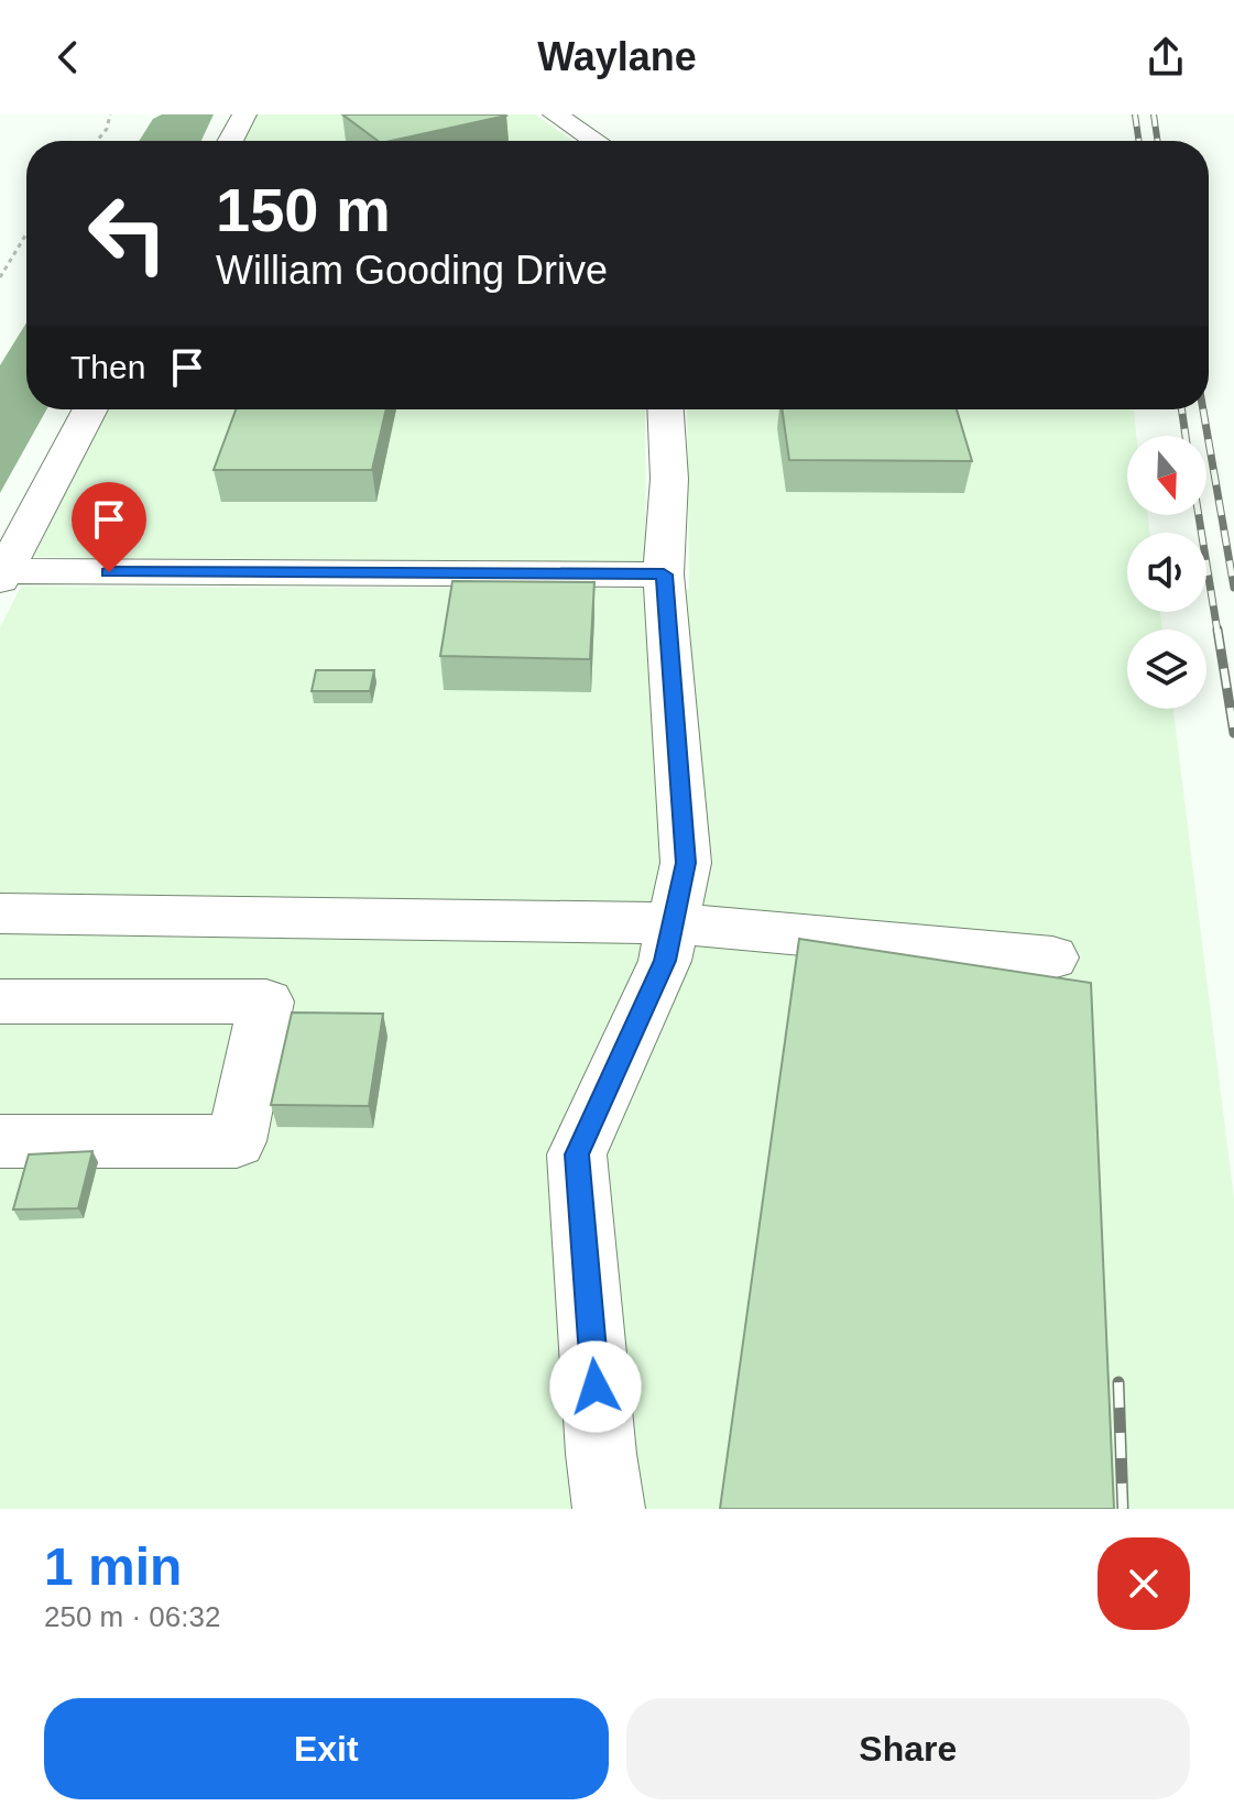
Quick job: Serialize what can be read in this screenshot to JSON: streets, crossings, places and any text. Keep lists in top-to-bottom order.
{
  "north": "bottom",
  "page": {
    "header": "Waylane",
    "turn": ["150 m", "William Gooding Drive"],
    "then": "Then",
    "heading": ["1 min", "250 m · 06:32"],
    "buttons": ["Exit", "Share"]
  }
}
